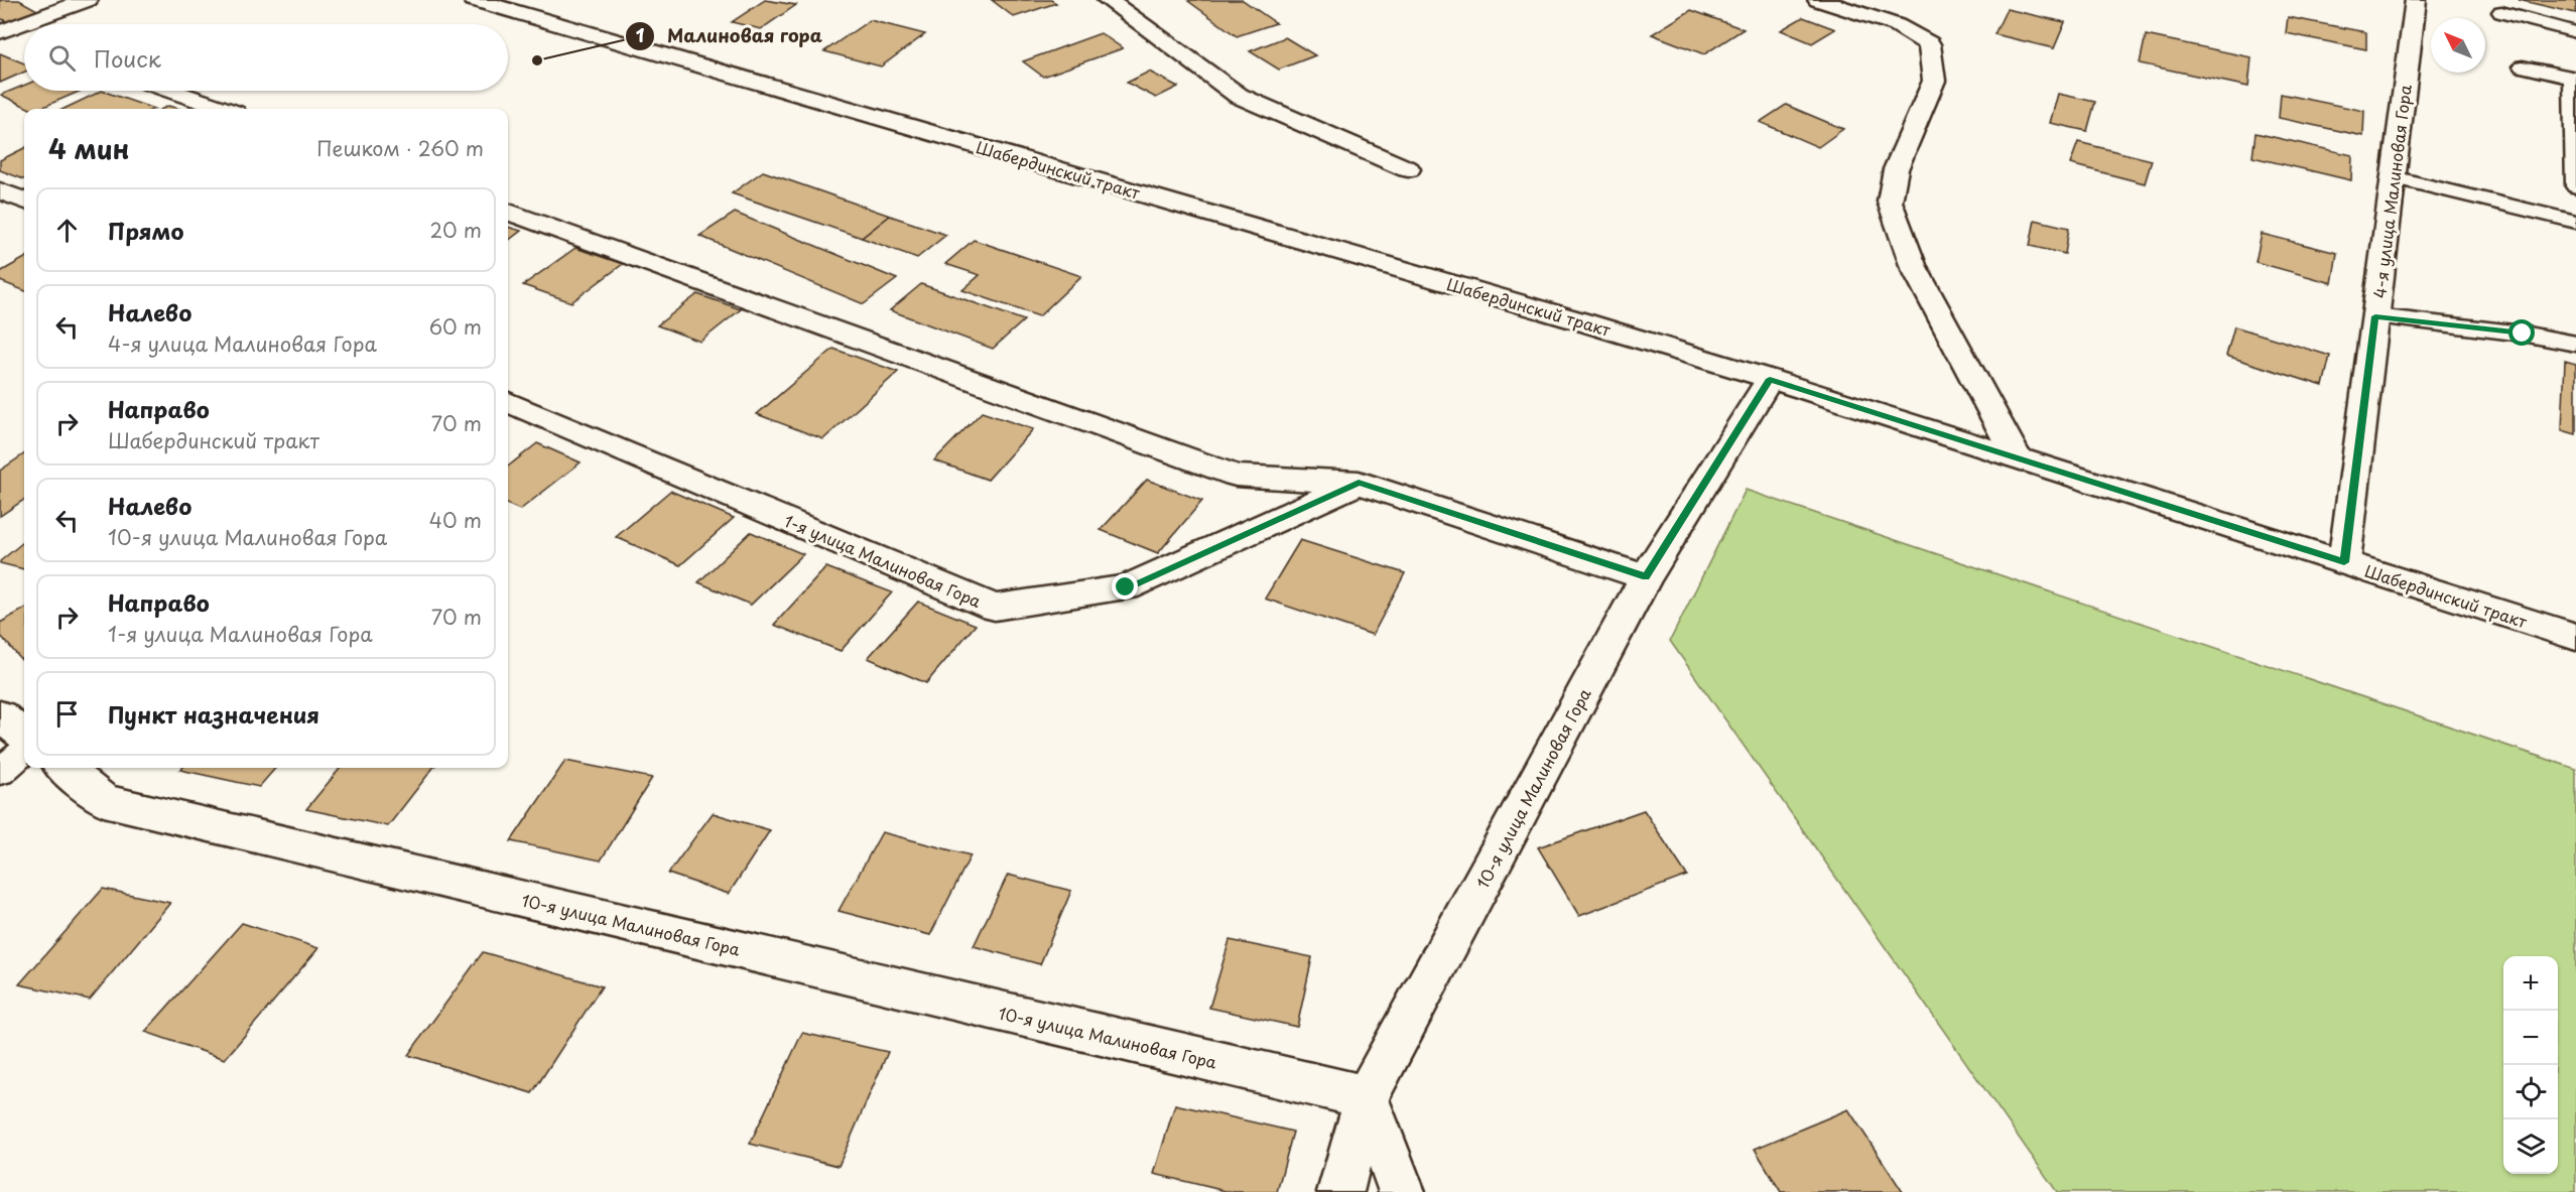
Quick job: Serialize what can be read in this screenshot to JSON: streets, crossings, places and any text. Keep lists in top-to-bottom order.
{
  "streets": {
    "street": [
      "Шабердинский тракт",
      "4-я улица Малиновая Гора",
      "1-я улица Малиновая Гора",
      "10-я улица Малиновая Гора"
    ]
  },
  "crossings": [
    ["Шабердинский тракт", "4-я улица Малиновая Гора"],
    ["Шабердинский тракт", "10-я улица Малиновая Гора"]
  ],
  "places": ["Малиновая гора"],
  "north": "top left",
  "page": {
    "search": "Поиск",
    "heading": ["4 мин", "Пешком · 260 m"],
    "list": [
      ["Прямо", "20 m"],
      ["Налево", "4-я улица Малиновая Гора", "60 m"],
      ["Направо", "Шабердинский тракт", "70 m"],
      ["Налево", "10-я улица Малиновая Гора", "40 m"],
      ["Направо", "1-я улица Малиновая Гора", "70 m"],
      "Пункт назначения"
    ],
    "map_buttons": ["+", "−"]
  }
}
